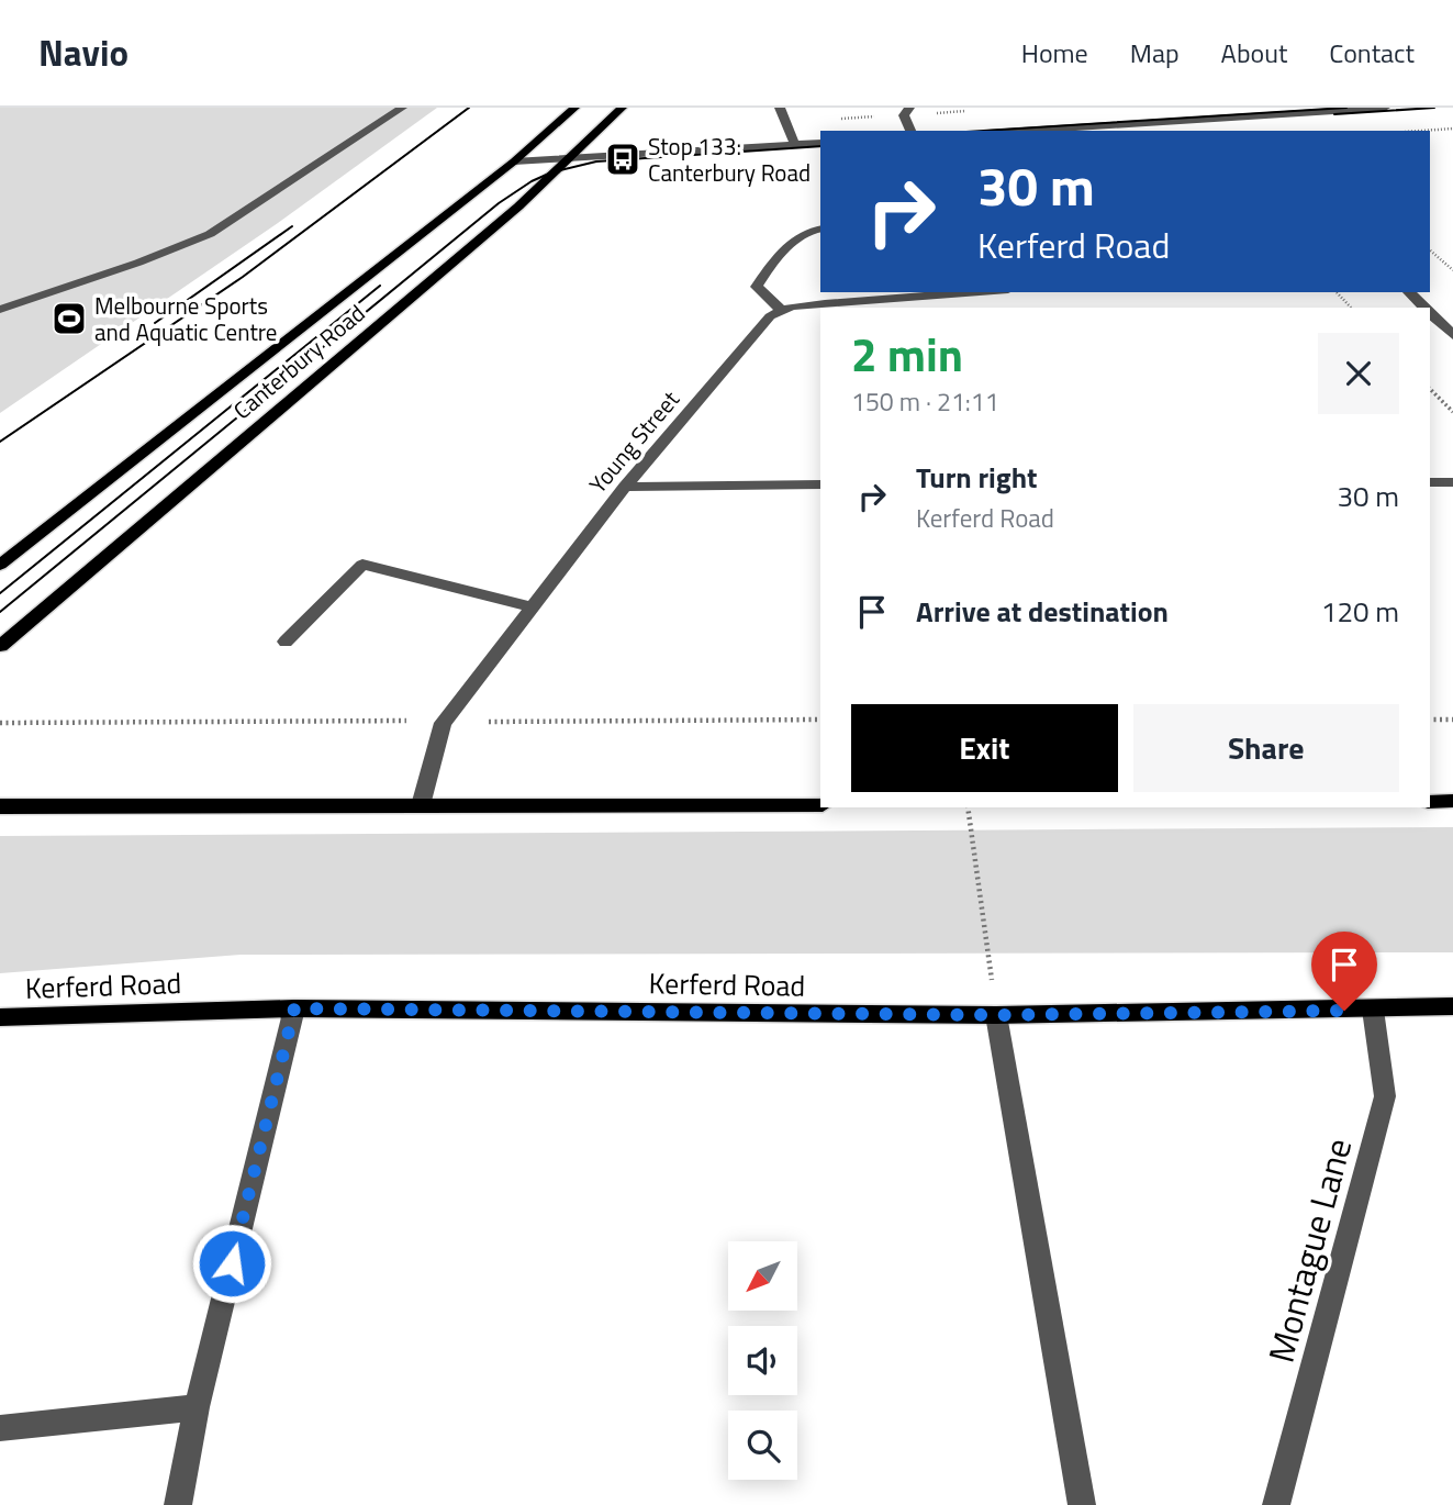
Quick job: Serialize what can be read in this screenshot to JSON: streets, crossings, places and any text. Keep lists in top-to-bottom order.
{
  "streets": {
    "main road": ["Canterbury Road", "Kerferd Road"],
    "street": ["Young Street", "Montague Lane"]
  },
  "crossings": [
    ["Kerferd Road", "Montague Lane"]
  ],
  "places": {
    "bus stop": ["Stop 133: Canterbury Road"],
    "sports": ["Melbourne Sports and Aquatic Centre"]
  },
  "north": "bottom left",
  "page": {
    "header": "Navio",
    "nav": [
      "Home",
      "Map",
      "About",
      "Contact"
    ],
    "turn": ["30 m", "Kerferd Road"],
    "heading": ["2 min", "150 m · 21:11"],
    "list": [
      {
        "name": "Turn right",
        "note": "Kerferd Road",
        "value": "30 m"
      },
      {
        "name": "Arrive at destination",
        "value": "120 m"
      }
    ],
    "buttons": ["Exit", "Share"]
  }
}
